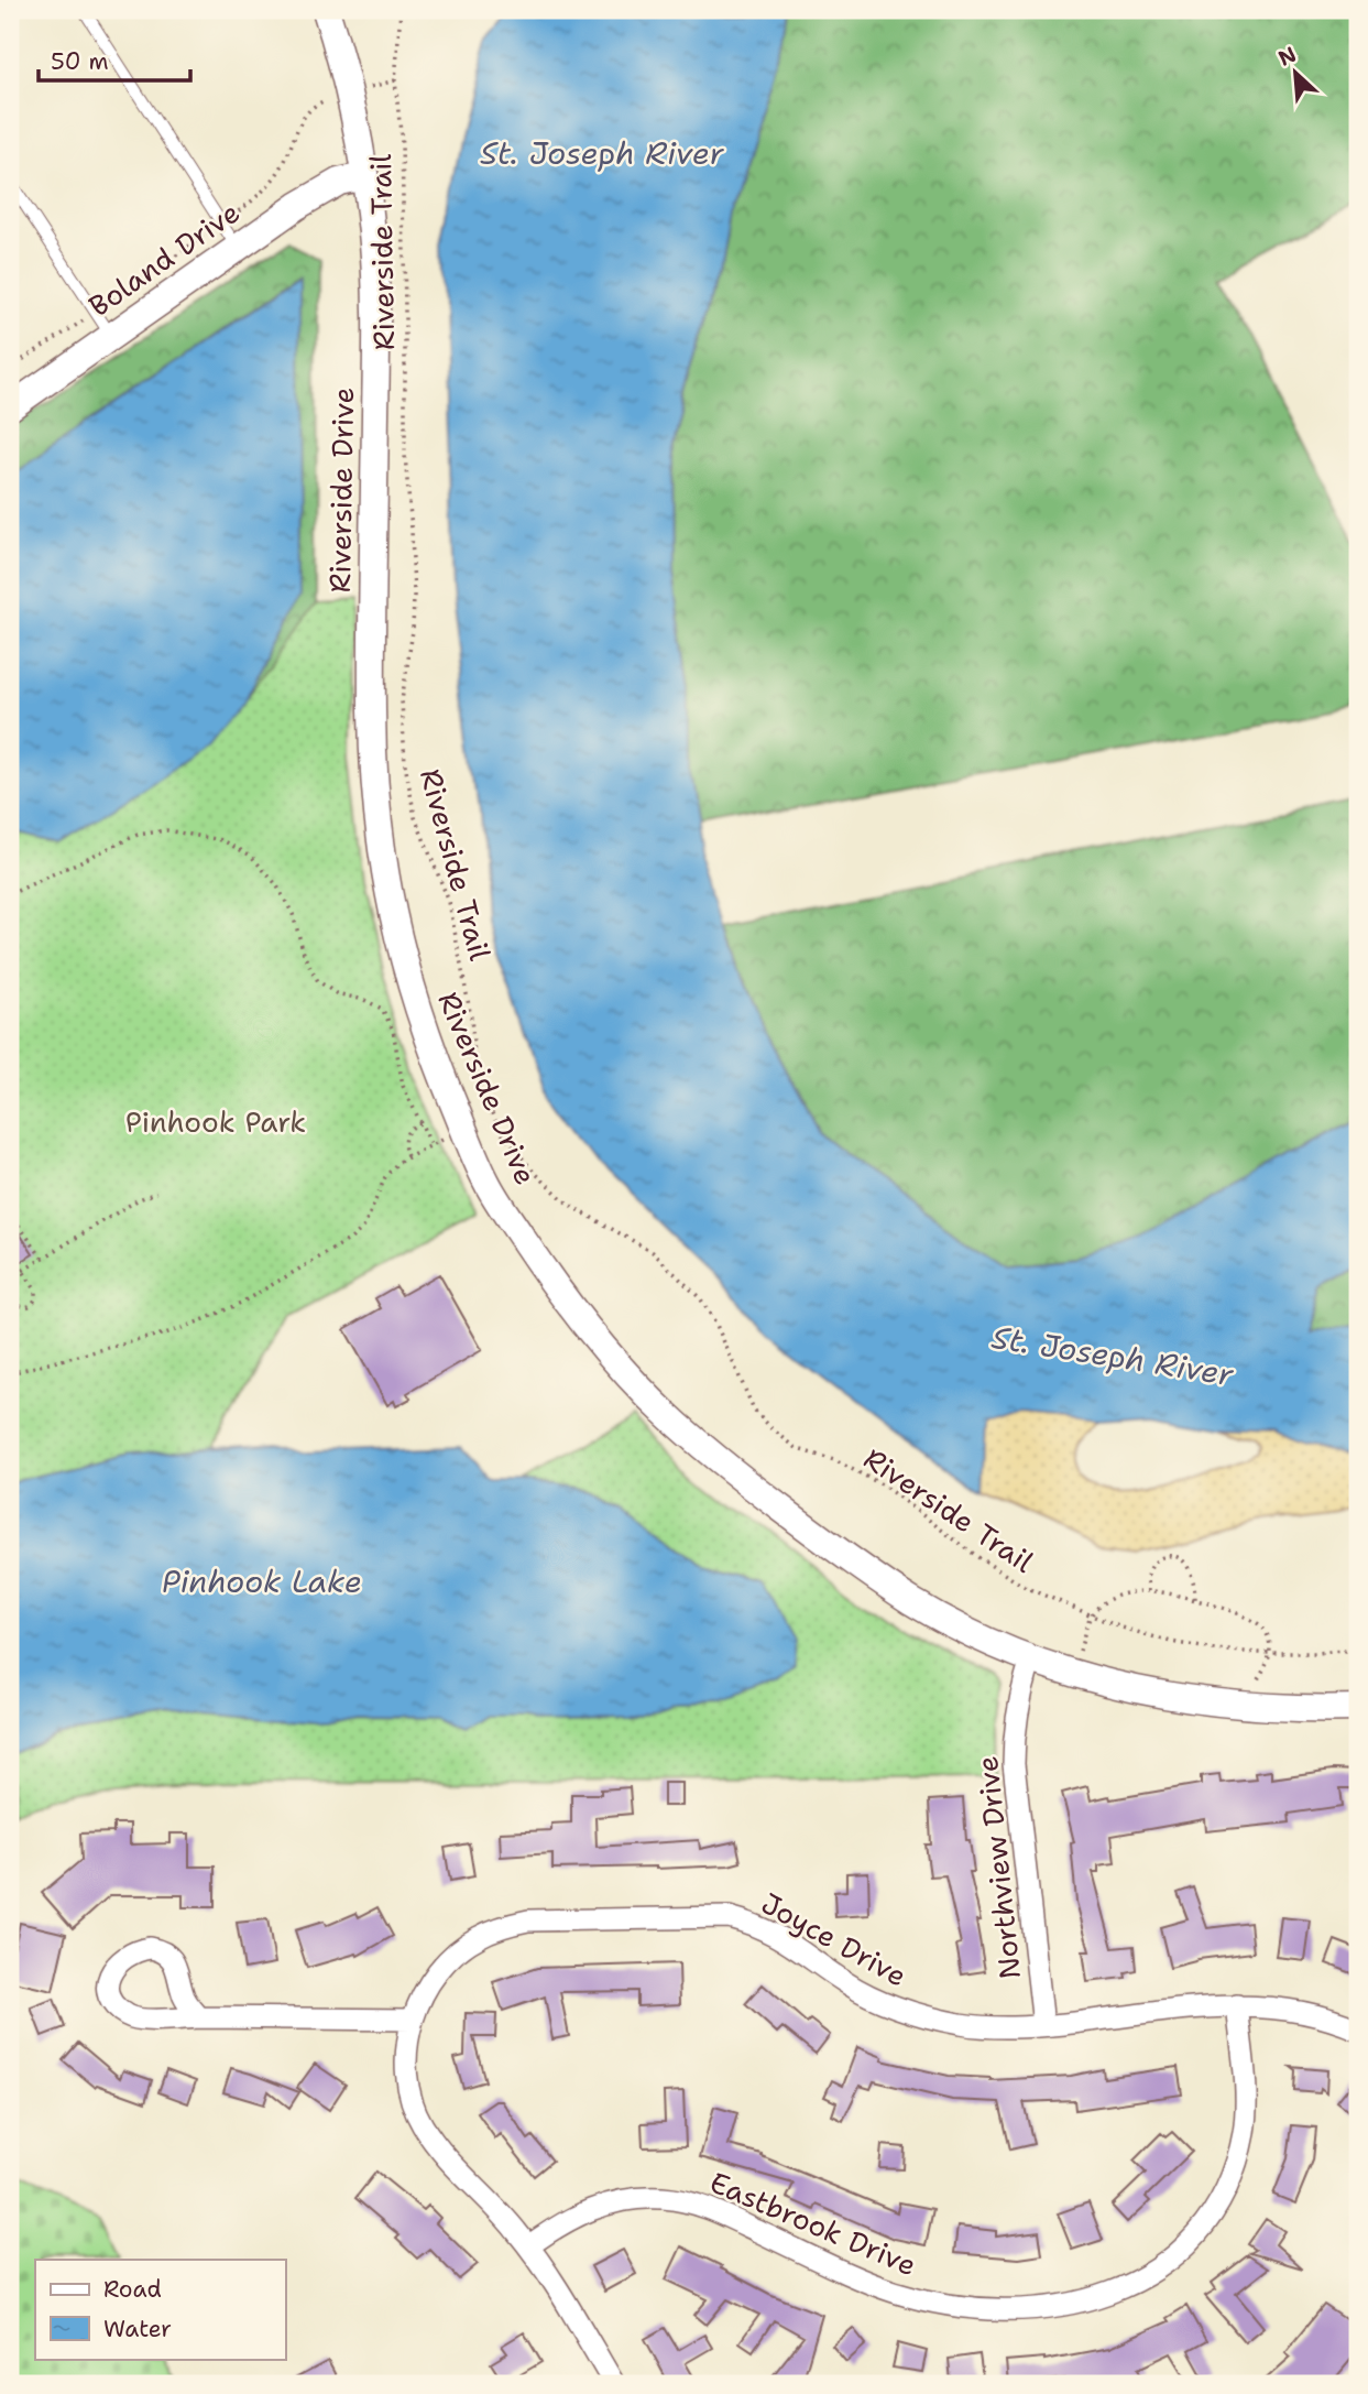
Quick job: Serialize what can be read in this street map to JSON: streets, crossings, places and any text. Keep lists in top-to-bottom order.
{
  "streets": {
    "street": [
      "Boland Drive",
      "Riverside Drive",
      "Northview Drive",
      "Joyce Drive",
      "Eastbrook Drive"
    ],
    "path": ["Riverside Trail"]
  },
  "crossings": [
    ["Boland Drive", "Riverside Drive"],
    ["Riverside Drive", "Northview Drive"],
    ["Northview Drive", "Joyce Drive"],
    ["Joyce Drive", "Eastbrook Drive"]
  ],
  "water": ["St. Joseph River", "Pinhook Lake"],
  "parks": ["Pinhook Park"],
  "legend": ["Road", "Water"],
  "scale_bar": "50 m",
  "north": "top left"
}
